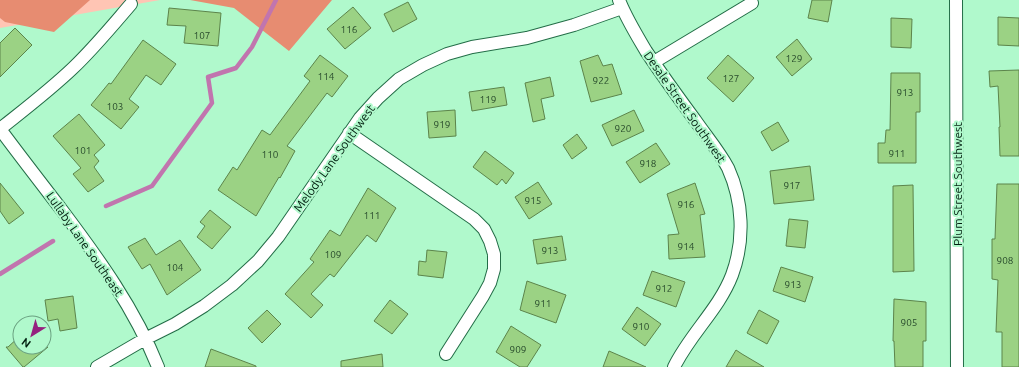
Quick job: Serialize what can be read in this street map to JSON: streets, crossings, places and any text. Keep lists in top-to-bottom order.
{
  "streets": {
    "street": [
      "Desale Street Southwest",
      "Melody Lane Southwest",
      "Plum Street Southwest",
      "Lullaby Lane Southeast"
    ]
  },
  "crossings": [
    ["Desale Street Southwest", "Melody Lane Southwest"],
    ["Melody Lane Southwest", "Lullaby Lane Southeast"]
  ],
  "house_numbers": [
    "116",
    "107",
    "129",
    "114",
    "127",
    "922",
    "913",
    "119",
    "103",
    "919",
    "920",
    "101",
    "911",
    "110",
    "918",
    "917",
    "915",
    "916",
    "111",
    "914",
    "913",
    "109",
    "908",
    "104",
    "913",
    "912",
    "911",
    "905",
    "910",
    "909"
  ],
  "north": "bottom left"
}
